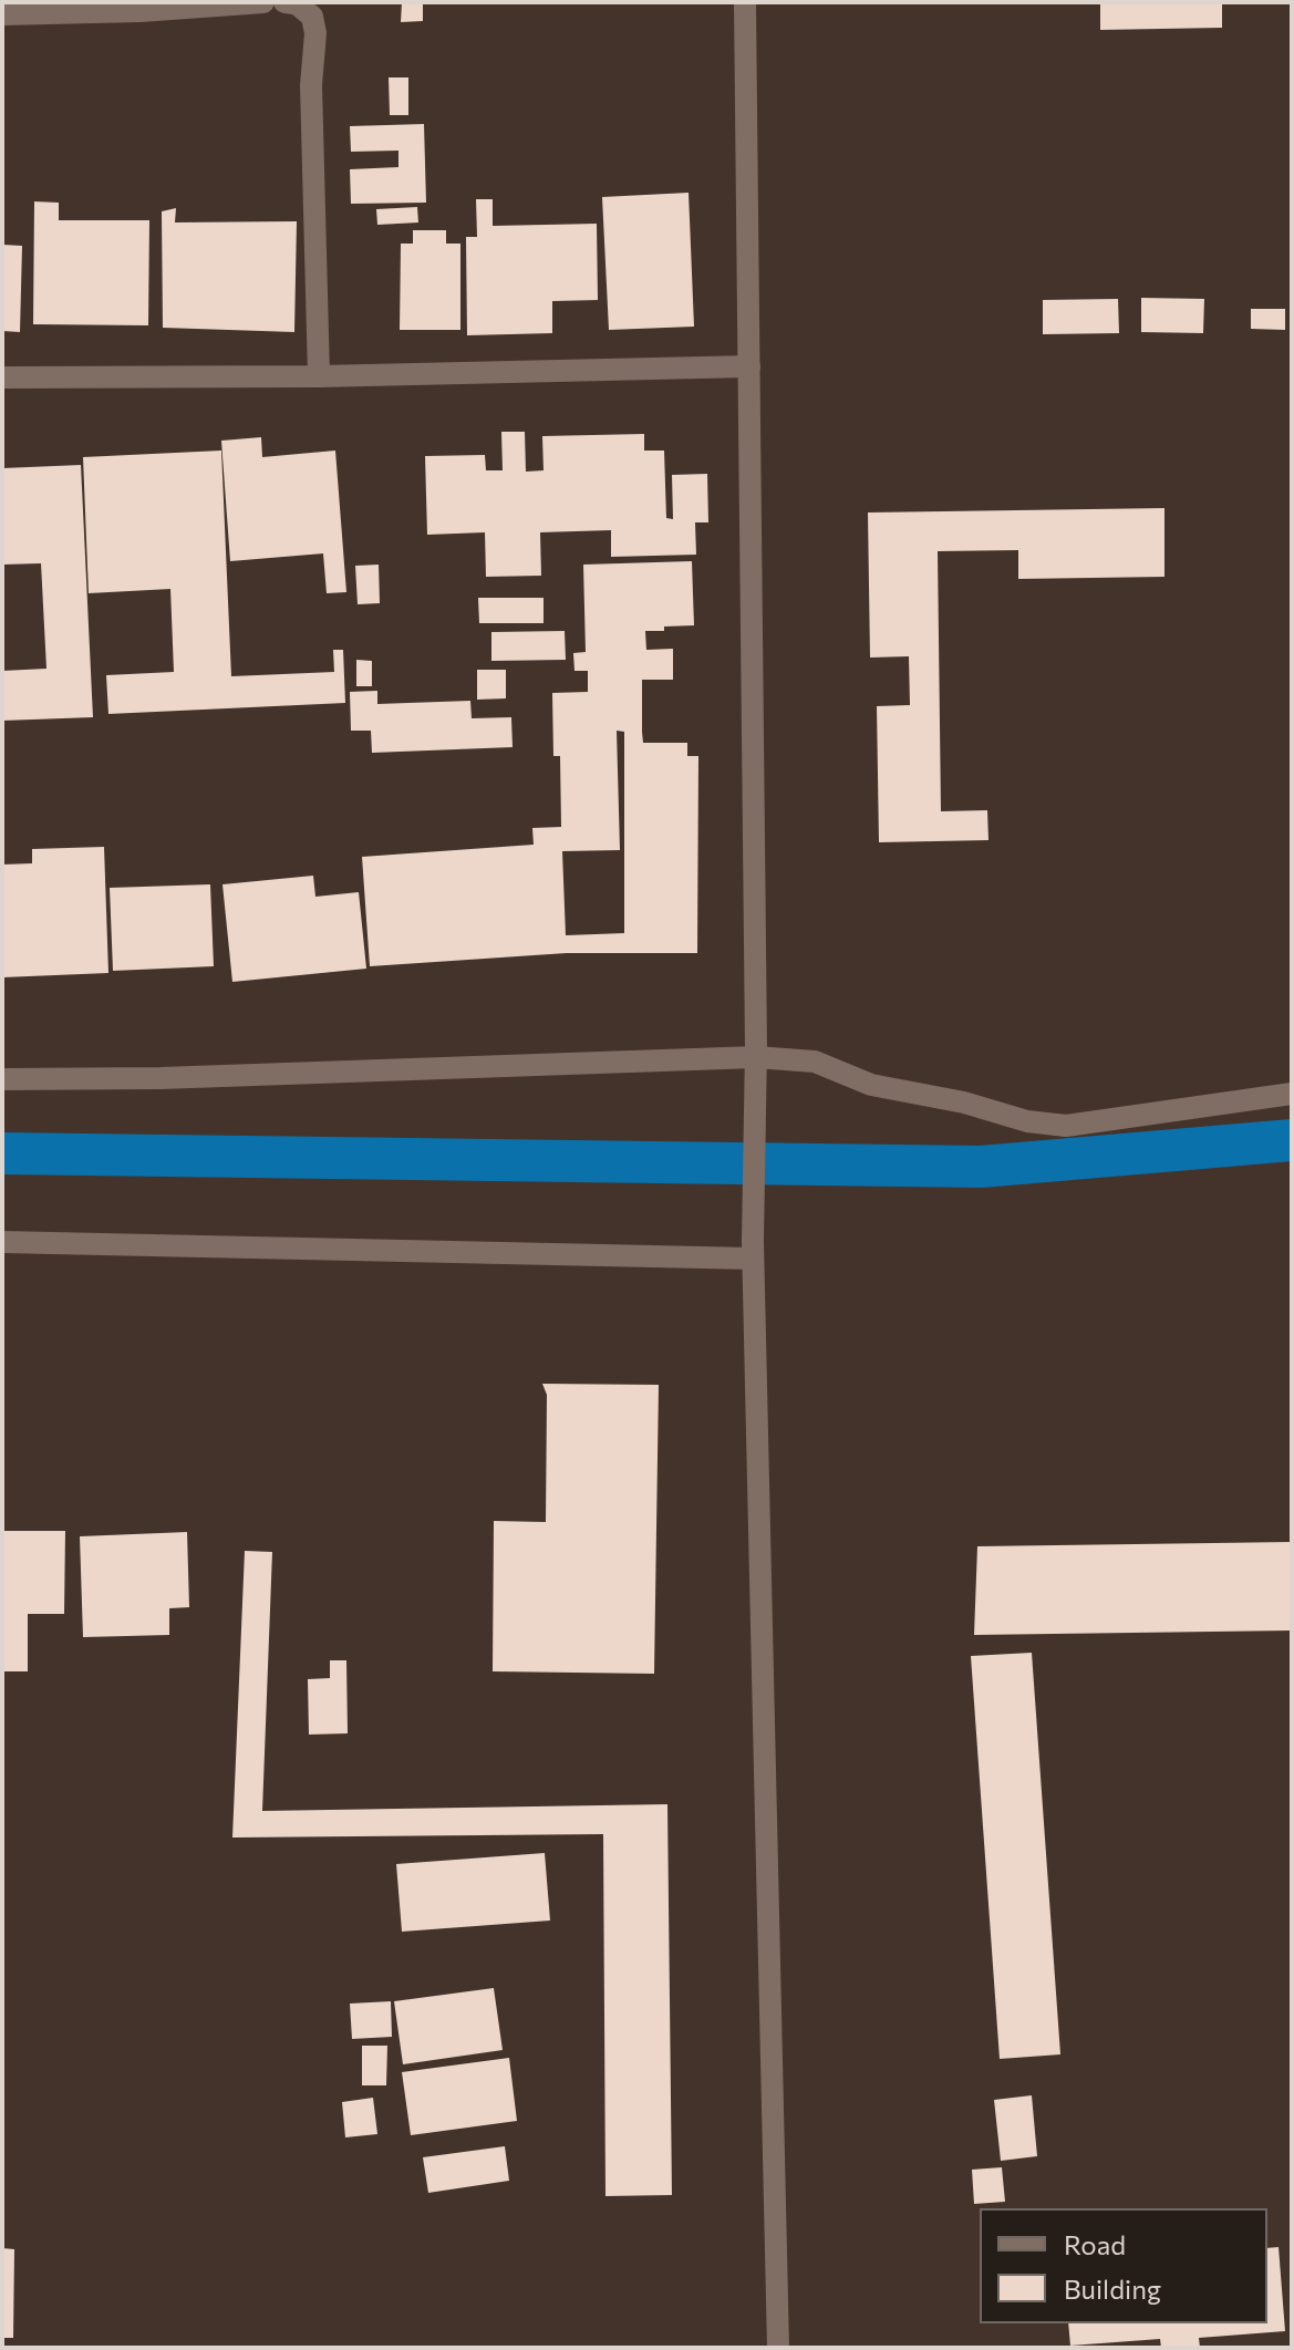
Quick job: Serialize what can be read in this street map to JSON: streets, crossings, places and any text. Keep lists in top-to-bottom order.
{
  "legend": ["Road", "Building"]
}
